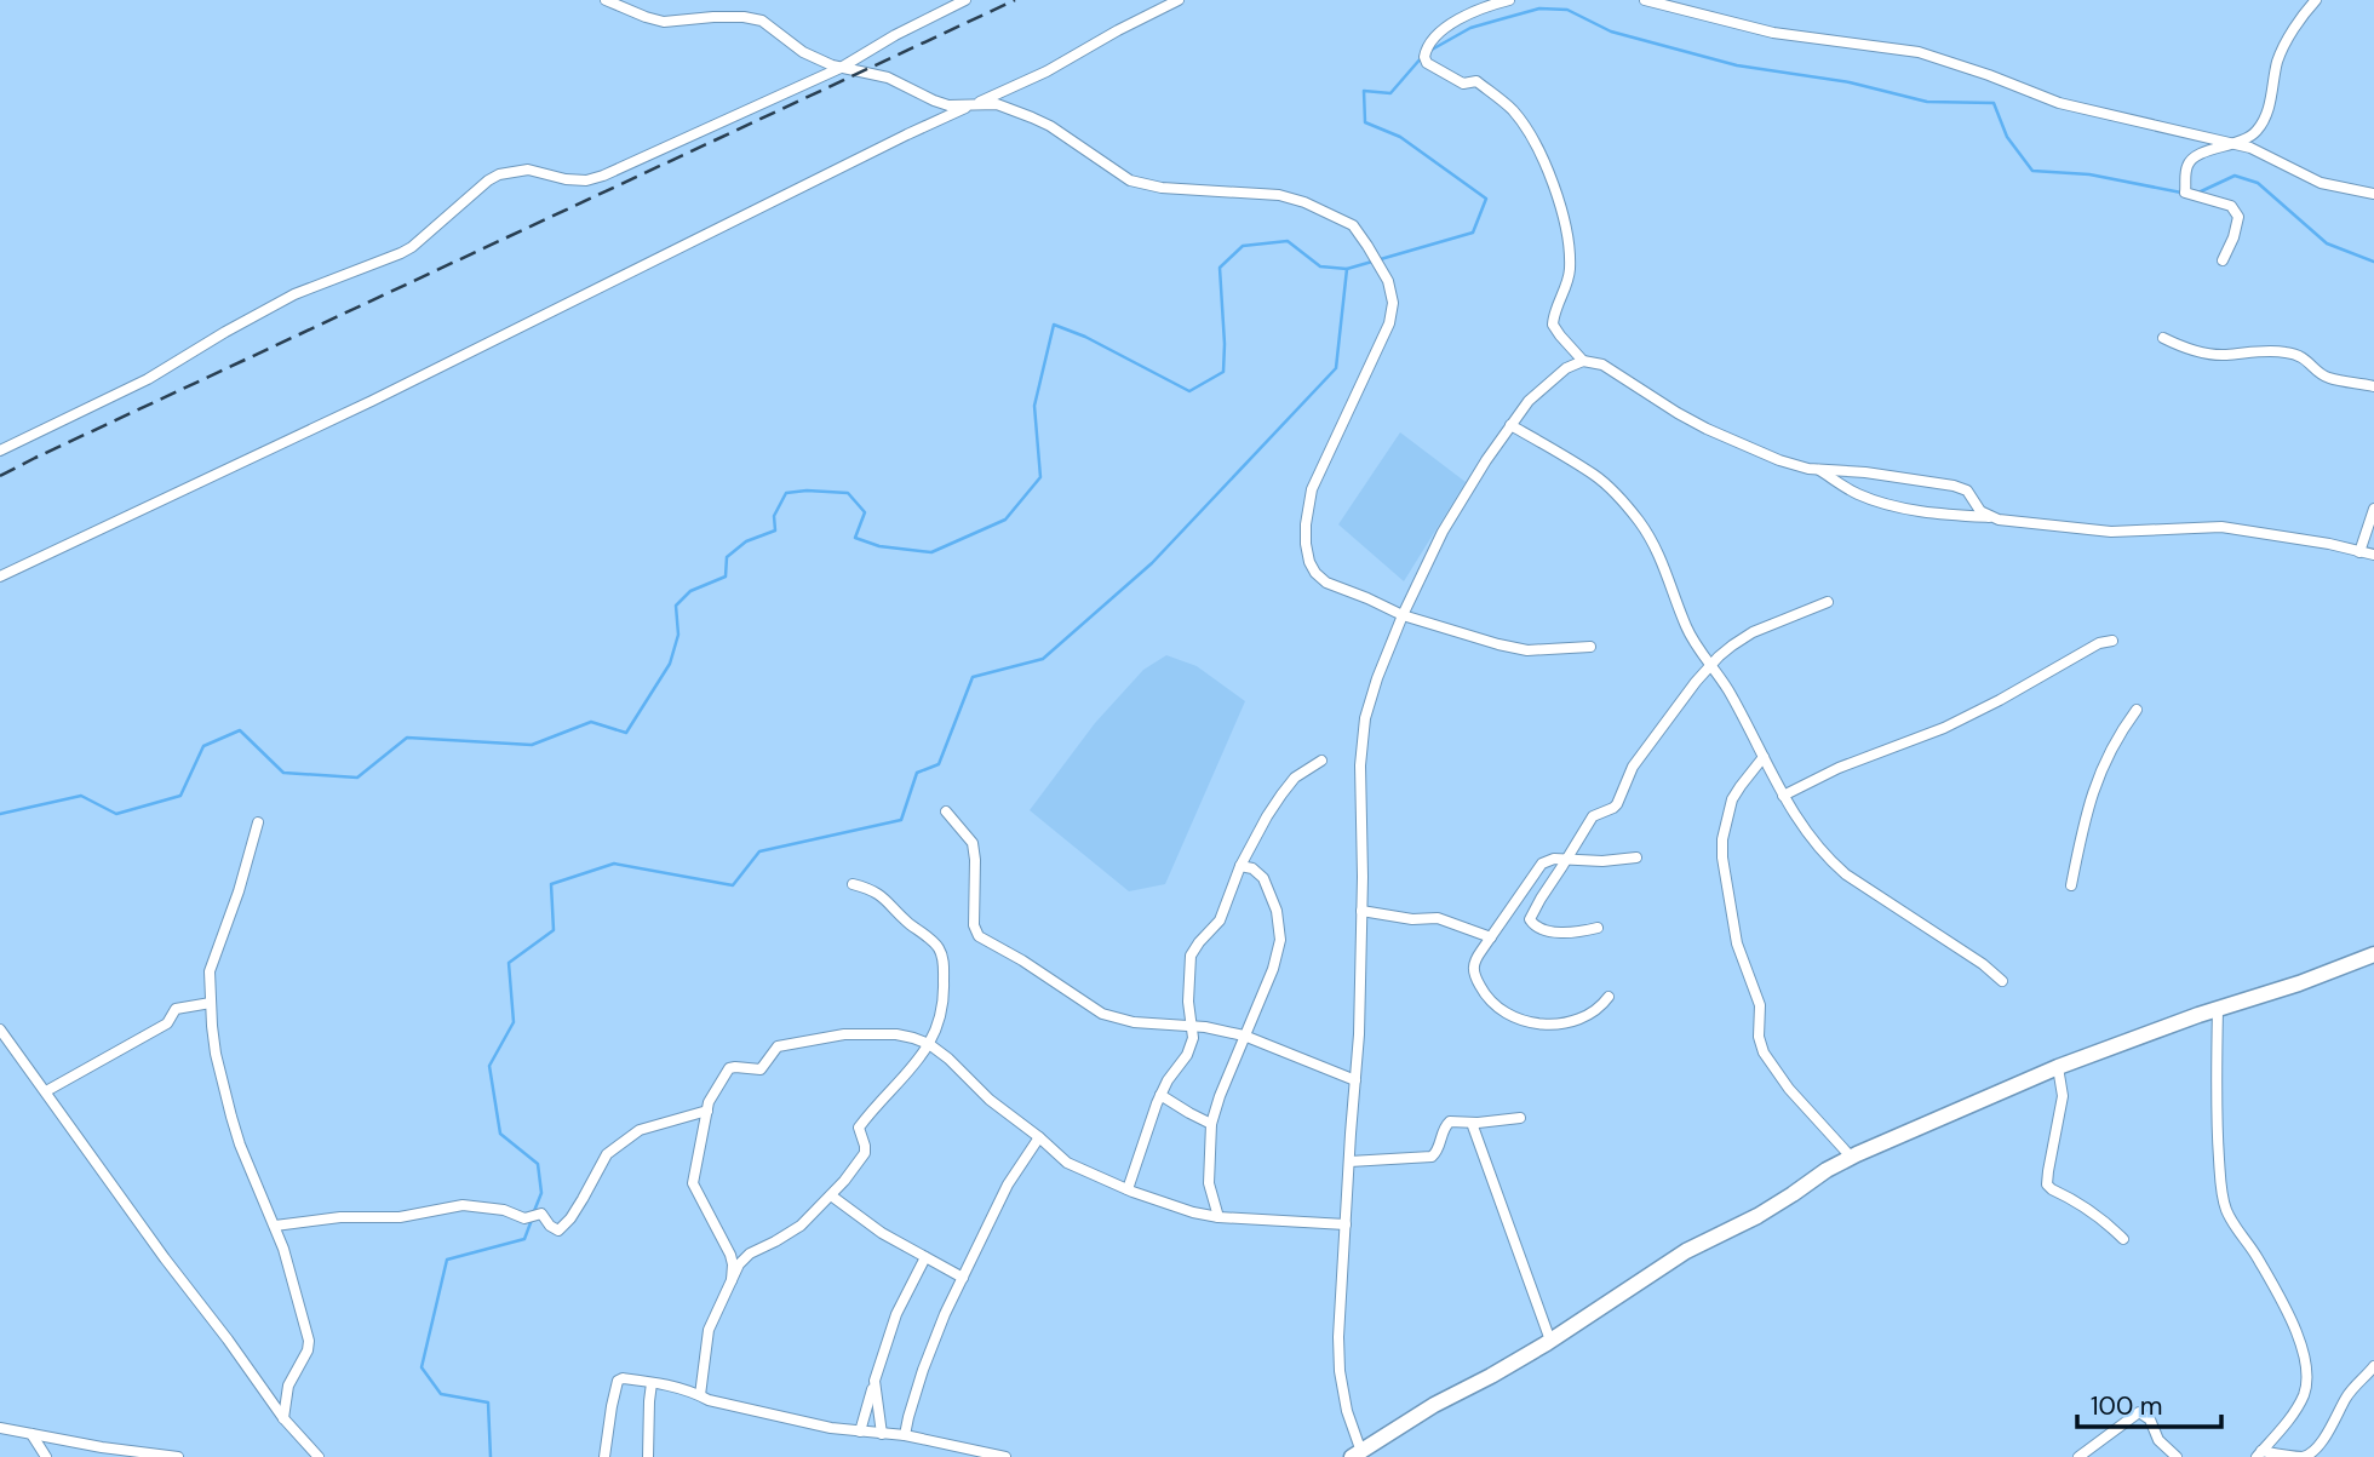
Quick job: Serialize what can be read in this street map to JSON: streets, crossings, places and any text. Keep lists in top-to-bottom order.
{
  "scale_bar": "100 m"
}
